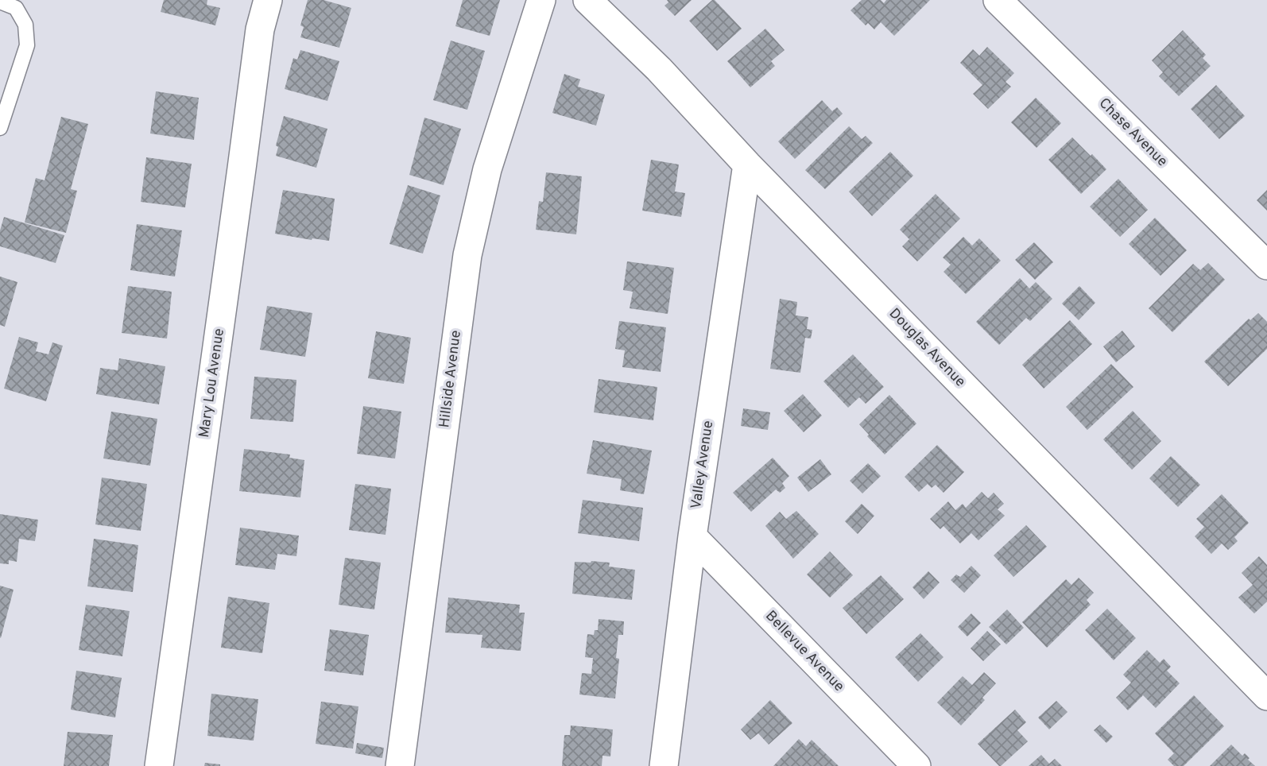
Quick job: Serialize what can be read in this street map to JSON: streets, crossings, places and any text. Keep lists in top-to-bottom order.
{
  "streets": {
    "street": [
      "Chase Avenue",
      "Douglas Avenue",
      "Hillside Avenue",
      "Mary Lou Avenue",
      "Valley Avenue",
      "Bellevue Avenue"
    ]
  },
  "crossings": [
    ["Douglas Avenue", "Valley Avenue"],
    ["Valley Avenue", "Bellevue Avenue"]
  ]
}
